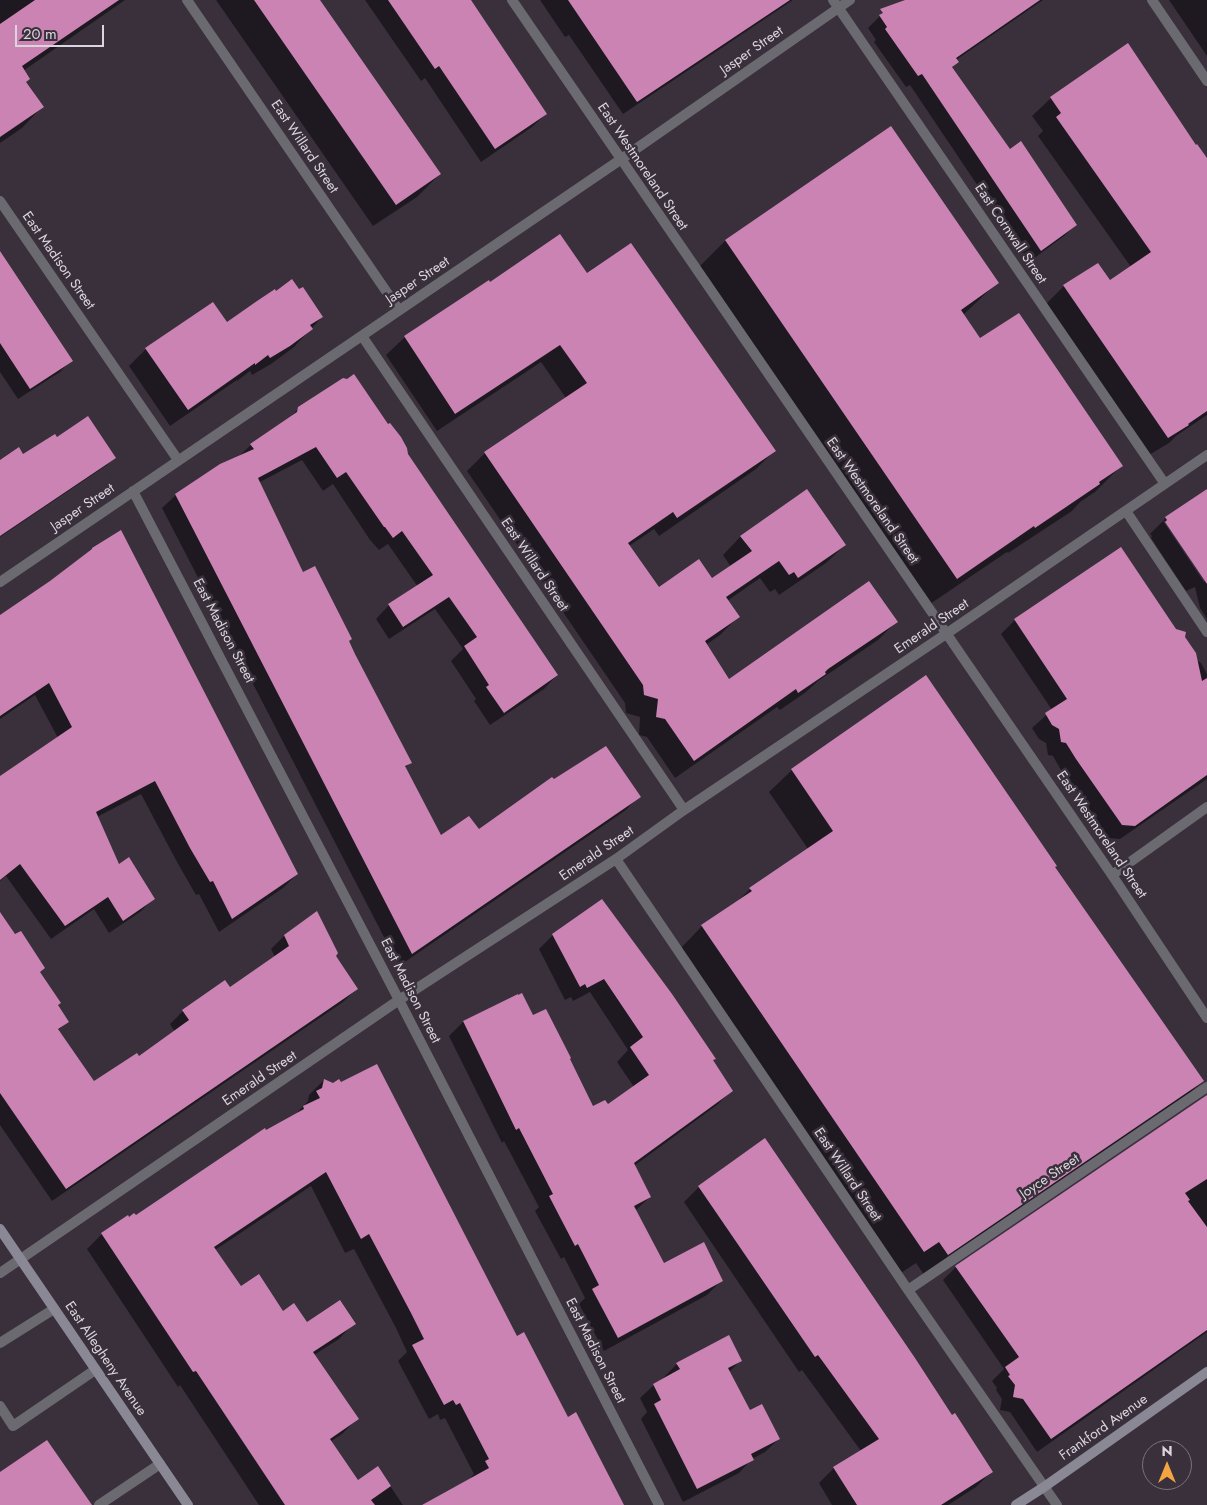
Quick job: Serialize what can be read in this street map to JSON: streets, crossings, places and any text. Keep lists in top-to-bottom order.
{
  "streets": {
    "main road": ["East Allegheny Avenue", "Frankford Avenue"],
    "street": [
      "Jasper Street",
      "East Willard Street",
      "East Westmoreland Street",
      "East Cornwall Street",
      "East Madison Street",
      "Emerald Street",
      "Joyce Street"
    ]
  },
  "crossings": [
    ["Jasper Street", "East Willard Street"],
    ["Jasper Street", "East Westmoreland Street"],
    ["Jasper Street", "East Cornwall Street"],
    ["Jasper Street", "East Madison Street"],
    ["East Willard Street", "Emerald Street"],
    ["East Willard Street", "Joyce Street"],
    ["East Willard Street", "Frankford Avenue"],
    ["East Westmoreland Street", "Emerald Street"],
    ["East Cornwall Street", "Emerald Street"],
    ["East Madison Street", "Emerald Street"],
    ["Emerald Street", "East Allegheny Avenue"]
  ],
  "scale_bar": "20 m",
  "north": "top"
}
